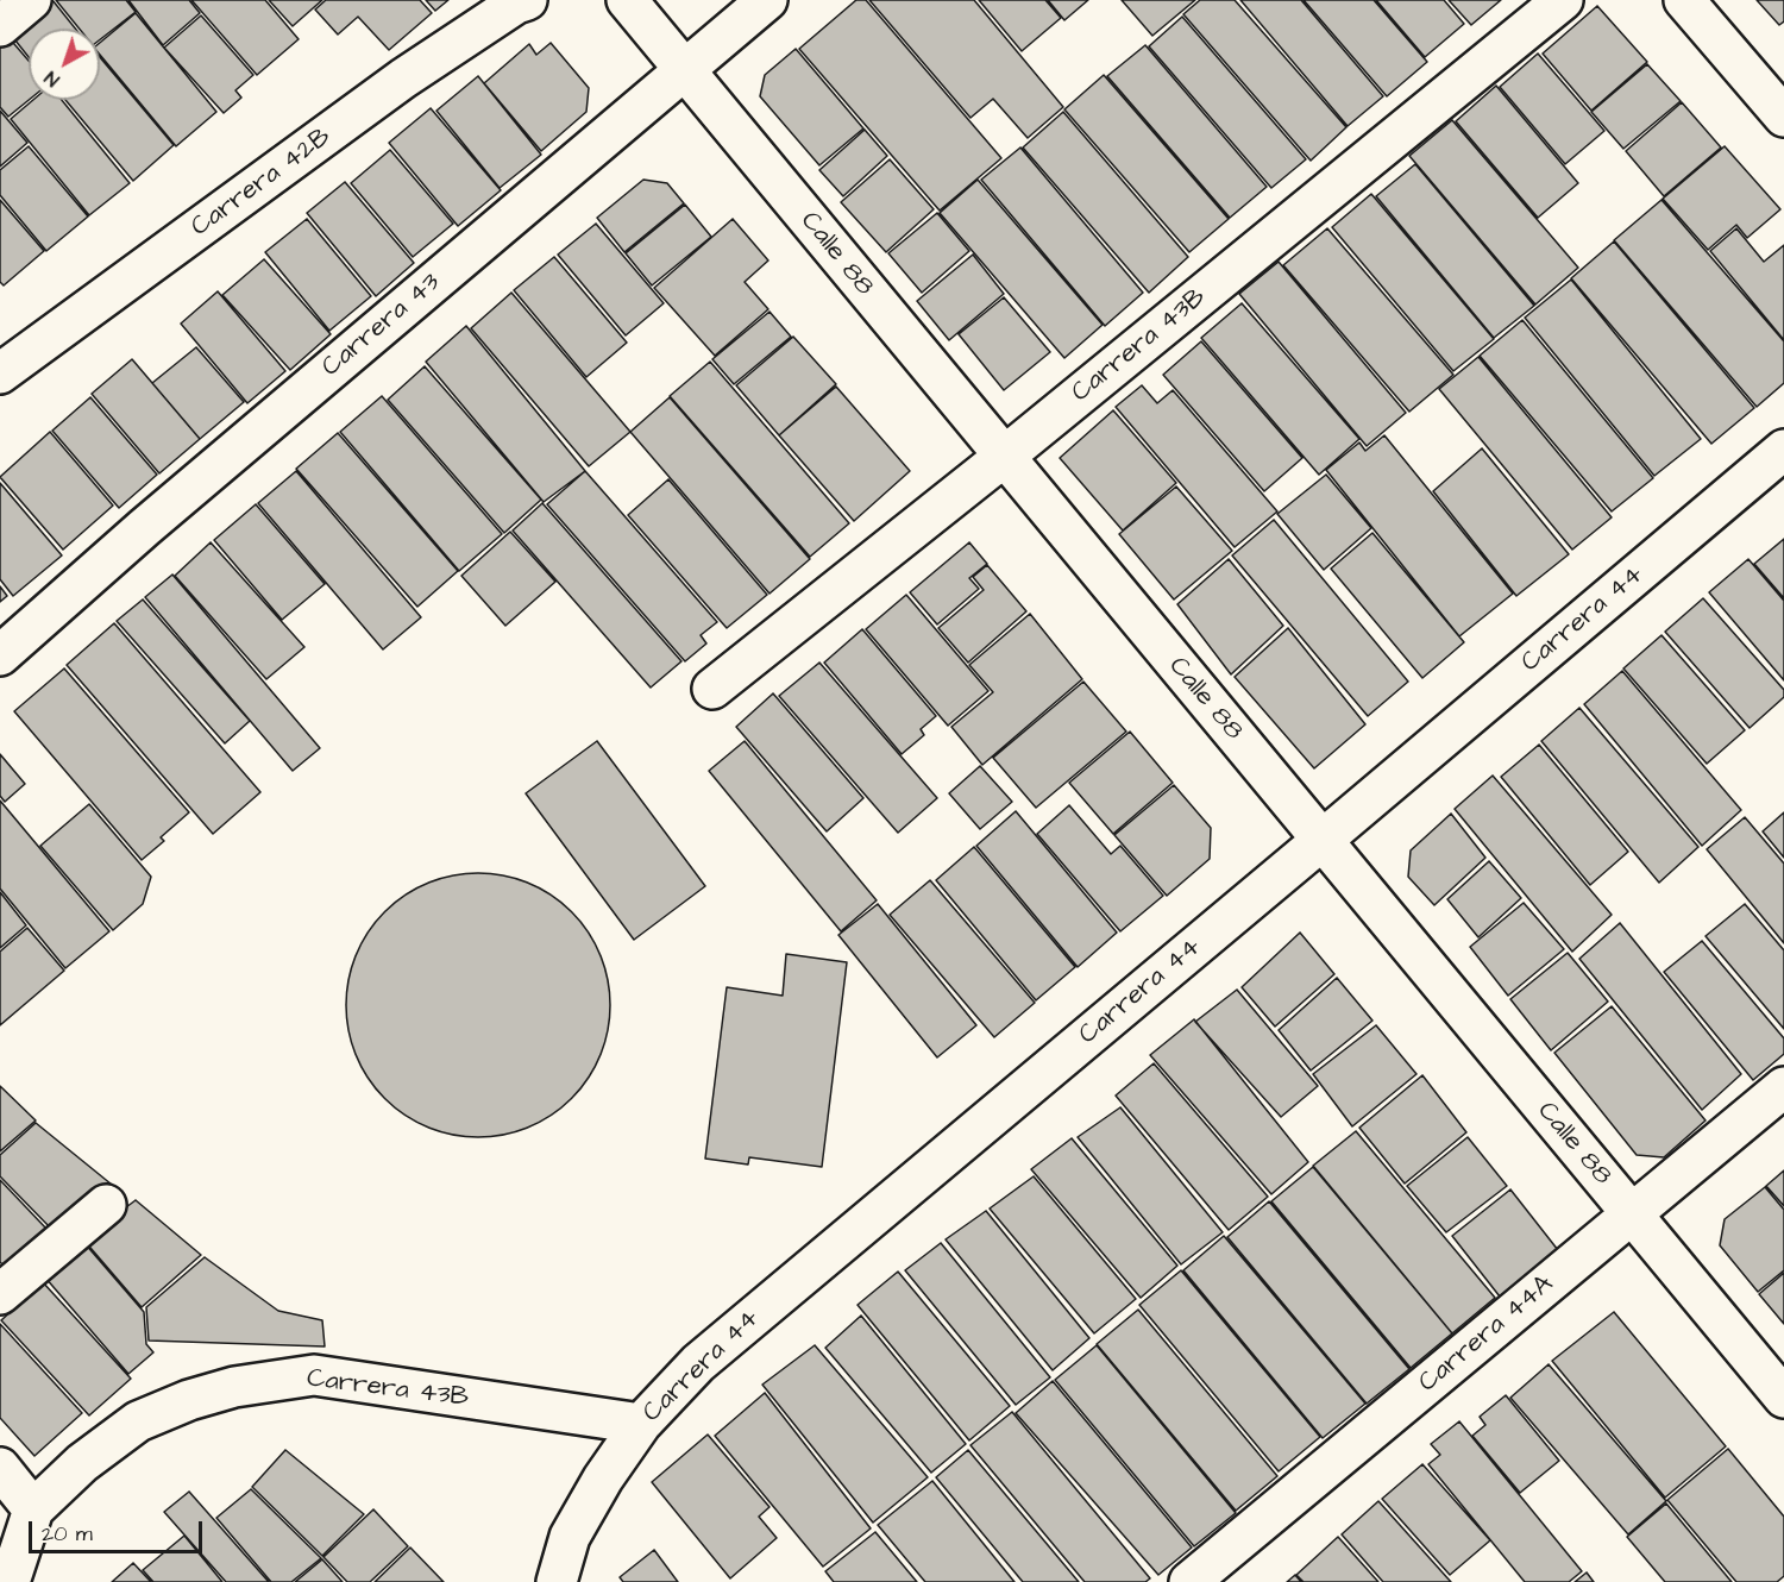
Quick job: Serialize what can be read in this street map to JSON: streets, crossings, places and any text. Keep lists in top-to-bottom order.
{
  "streets": {
    "street": [
      "Carrera 42B",
      "Calle 88",
      "Carrera 43",
      "Carrera 43B",
      "Carrera 44",
      "Carrera 44A"
    ]
  },
  "crossings": [
    ["Calle 88", "Carrera 43"],
    ["Calle 88", "Carrera 43B"],
    ["Calle 88", "Carrera 44"],
    ["Calle 88", "Carrera 44A"],
    ["Carrera 43B", "Carrera 44"]
  ],
  "scale_bar": "20 m",
  "north": "bottom left"
}
